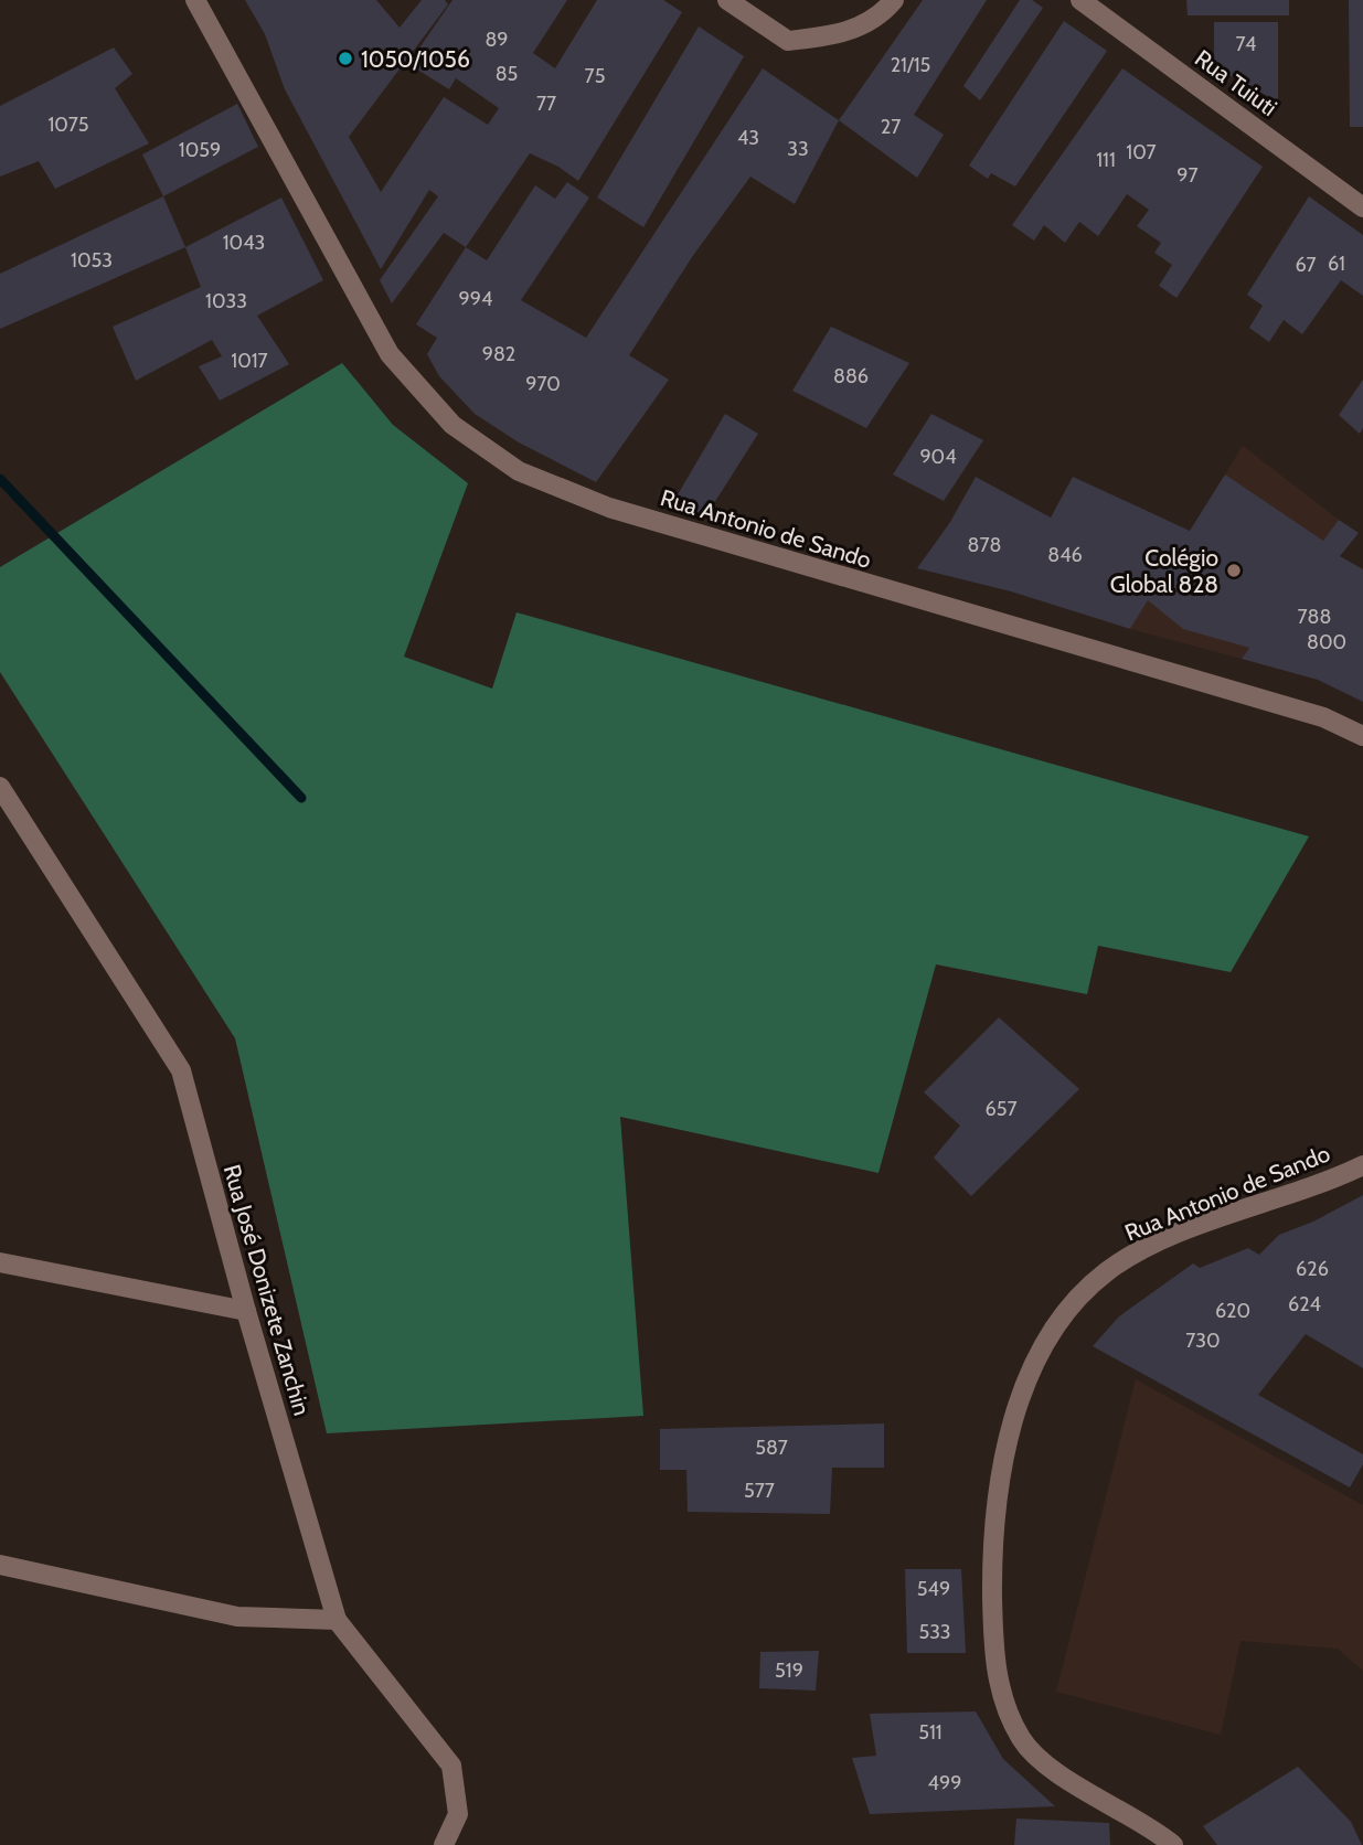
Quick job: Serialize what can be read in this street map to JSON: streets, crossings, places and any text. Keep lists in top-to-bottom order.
{
  "streets": {
    "street": ["Rua Tuiuti", "Rua Antonio de Sando", "Rua José Donizete Zanchin"]
  },
  "places": ["1050/1056", "Colégio Global 828"],
  "house_numbers": [
    "89",
    "74",
    "21/15",
    "85",
    "75",
    "77",
    "1075",
    "27",
    "43",
    "33",
    "1059",
    "107",
    "111",
    "97",
    "1043",
    "1053",
    "61",
    "67",
    "994",
    "1033",
    "982",
    "1017",
    "886",
    "970",
    "904",
    "878",
    "846",
    "788",
    "800",
    "657",
    "626",
    "624",
    "620",
    "730",
    "587",
    "577",
    "549",
    "533",
    "519",
    "511",
    "499"
  ]
}
